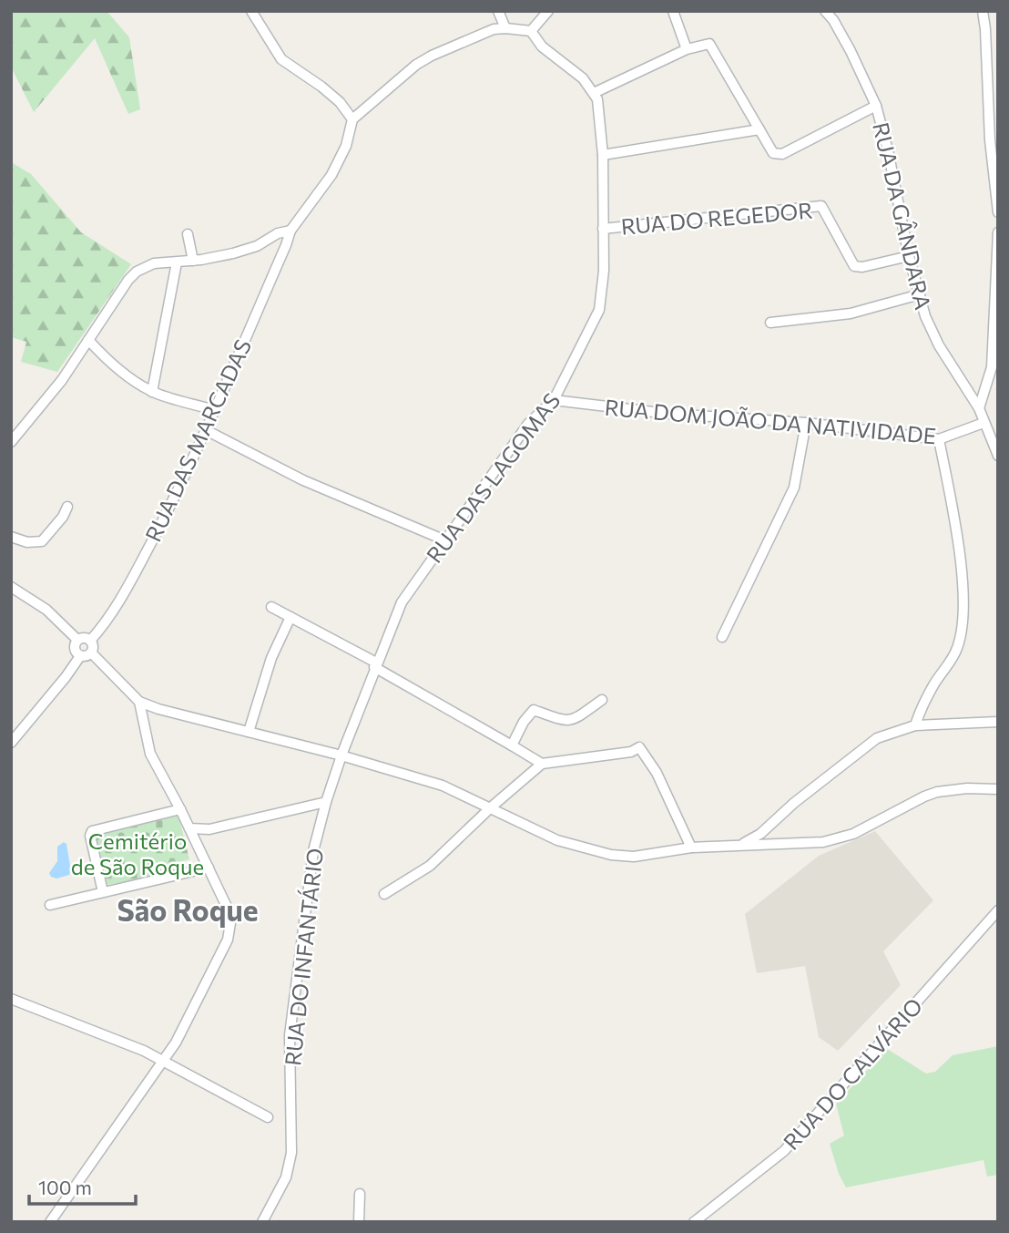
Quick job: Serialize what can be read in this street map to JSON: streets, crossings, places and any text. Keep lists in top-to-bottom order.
{
  "streets": {
    "street": [
      "RUA DA GÂNDARA",
      "RUA DO REGEDOR",
      "RUA DOM JOÃO DA NATIVIDADE",
      "RUA DAS MARCADAS",
      "RUA DAS LAGOMAS",
      "RUA DO INFANTÁRIO",
      "RUA DO CALVÁRIO"
    ]
  },
  "crossings": [
    ["RUA DA GÂNDARA", "RUA DO REGEDOR"],
    ["RUA DA GÂNDARA", "RUA DOM JOÃO DA NATIVIDADE"],
    ["RUA DO REGEDOR", "RUA DAS LAGOMAS"],
    ["RUA DOM JOÃO DA NATIVIDADE", "RUA DAS LAGOMAS"],
    ["RUA DAS LAGOMAS", "RUA DO INFANTÁRIO"]
  ],
  "districts": ["São Roque"],
  "parks": ["Cemitério de São Roque"],
  "scale_bar": "100 m"
}
